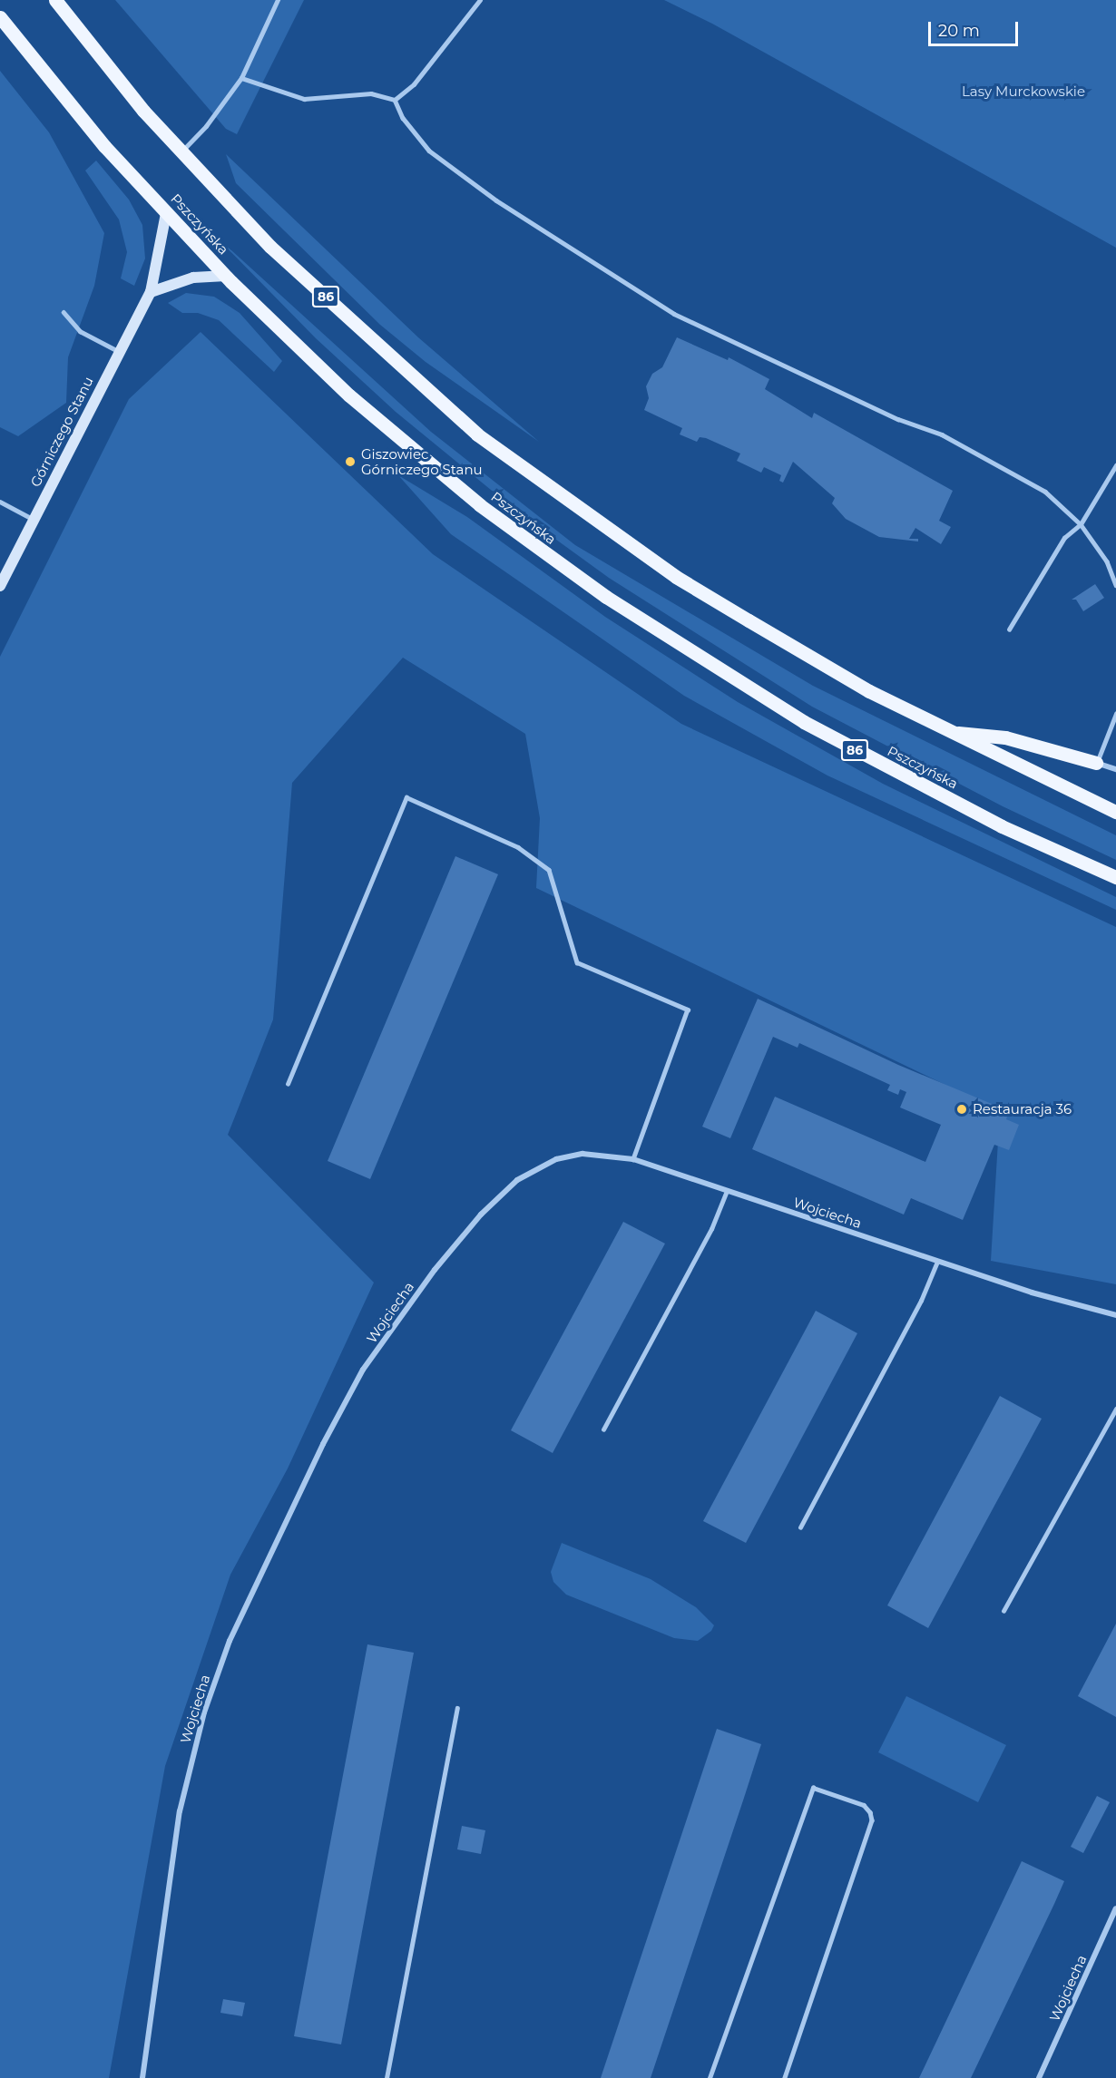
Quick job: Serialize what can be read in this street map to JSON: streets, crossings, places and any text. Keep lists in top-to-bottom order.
{
  "streets": {
    "main road": ["Pszczyńska", "86"],
    "street": ["Górniczego Stanu", "Wojciecha"]
  },
  "crossings": [
    ["Pszczyńska", "Górniczego Stanu"]
  ],
  "parks": ["Lasy Murckowskie"],
  "places": ["Giszowiec Górniczego Stanu", "Restauracja 36"],
  "scale_bar": "20 m"
}
